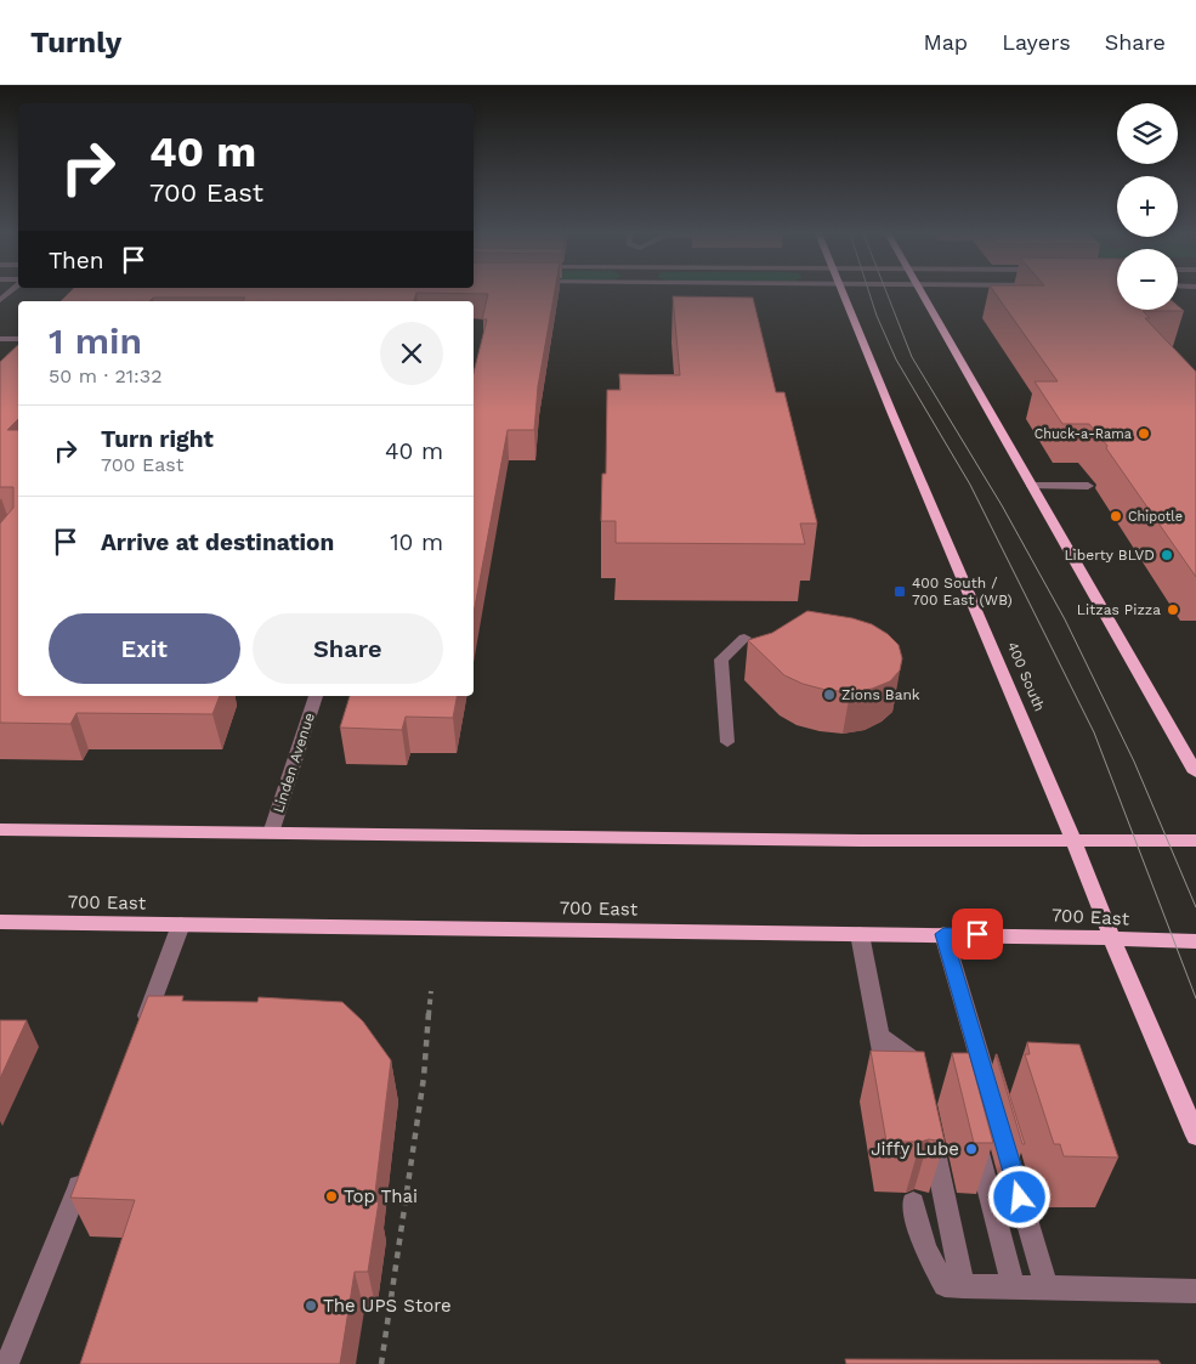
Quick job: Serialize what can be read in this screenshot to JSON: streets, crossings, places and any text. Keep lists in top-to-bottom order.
{
  "streets": {
    "main road": ["400 South", "700 East"],
    "street": ["Linden Avenue"]
  },
  "crossings": [
    ["400 South", "700 East"]
  ],
  "places": {
    "other": [
      "Chuck-a-Rama",
      "Chipotle",
      "Liberty BLVD",
      "Litzas Pizza",
      "Zions Bank",
      "Jiffy Lube",
      "Top Thai",
      "The UPS Store"
    ],
    "transit": ["400 South / 700 East (WB)"]
  },
  "page": {
    "header": "Turnly",
    "nav": ["Map", "Layers", "Share"],
    "map_buttons": ["+", "−"],
    "turn": ["40 m", "700 East"],
    "then": "Then",
    "heading": ["1 min", "50 m · 21:32"],
    "list": [
      {
        "name": "Turn right",
        "note": "700 East",
        "value": "40 m"
      },
      {
        "name": "Arrive at destination",
        "value": "10 m"
      }
    ],
    "buttons": ["Exit", "Share"]
  }
}
